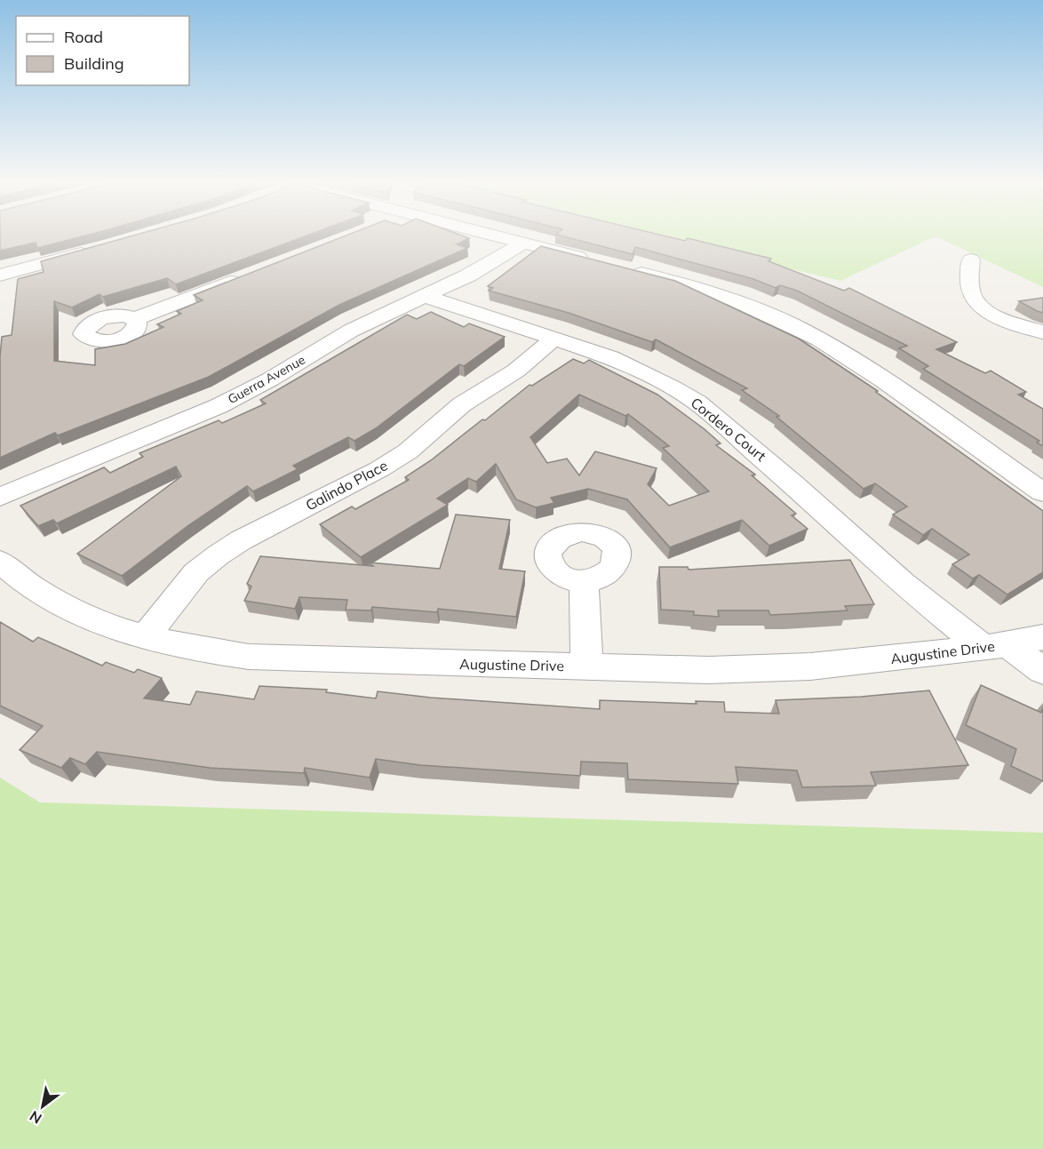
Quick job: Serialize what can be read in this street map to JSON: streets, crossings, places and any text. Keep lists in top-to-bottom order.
{
  "streets": {
    "street": [
      "Guerra Avenue",
      "Cordero Court",
      "Galindo Place",
      "Augustine Drive"
    ]
  },
  "crossings": [
    ["Guerra Avenue", "Cordero Court"],
    ["Cordero Court", "Galindo Place"],
    ["Cordero Court", "Augustine Drive"],
    ["Galindo Place", "Augustine Drive"]
  ],
  "legend": ["Road", "Building"],
  "north": "bottom left"
}
